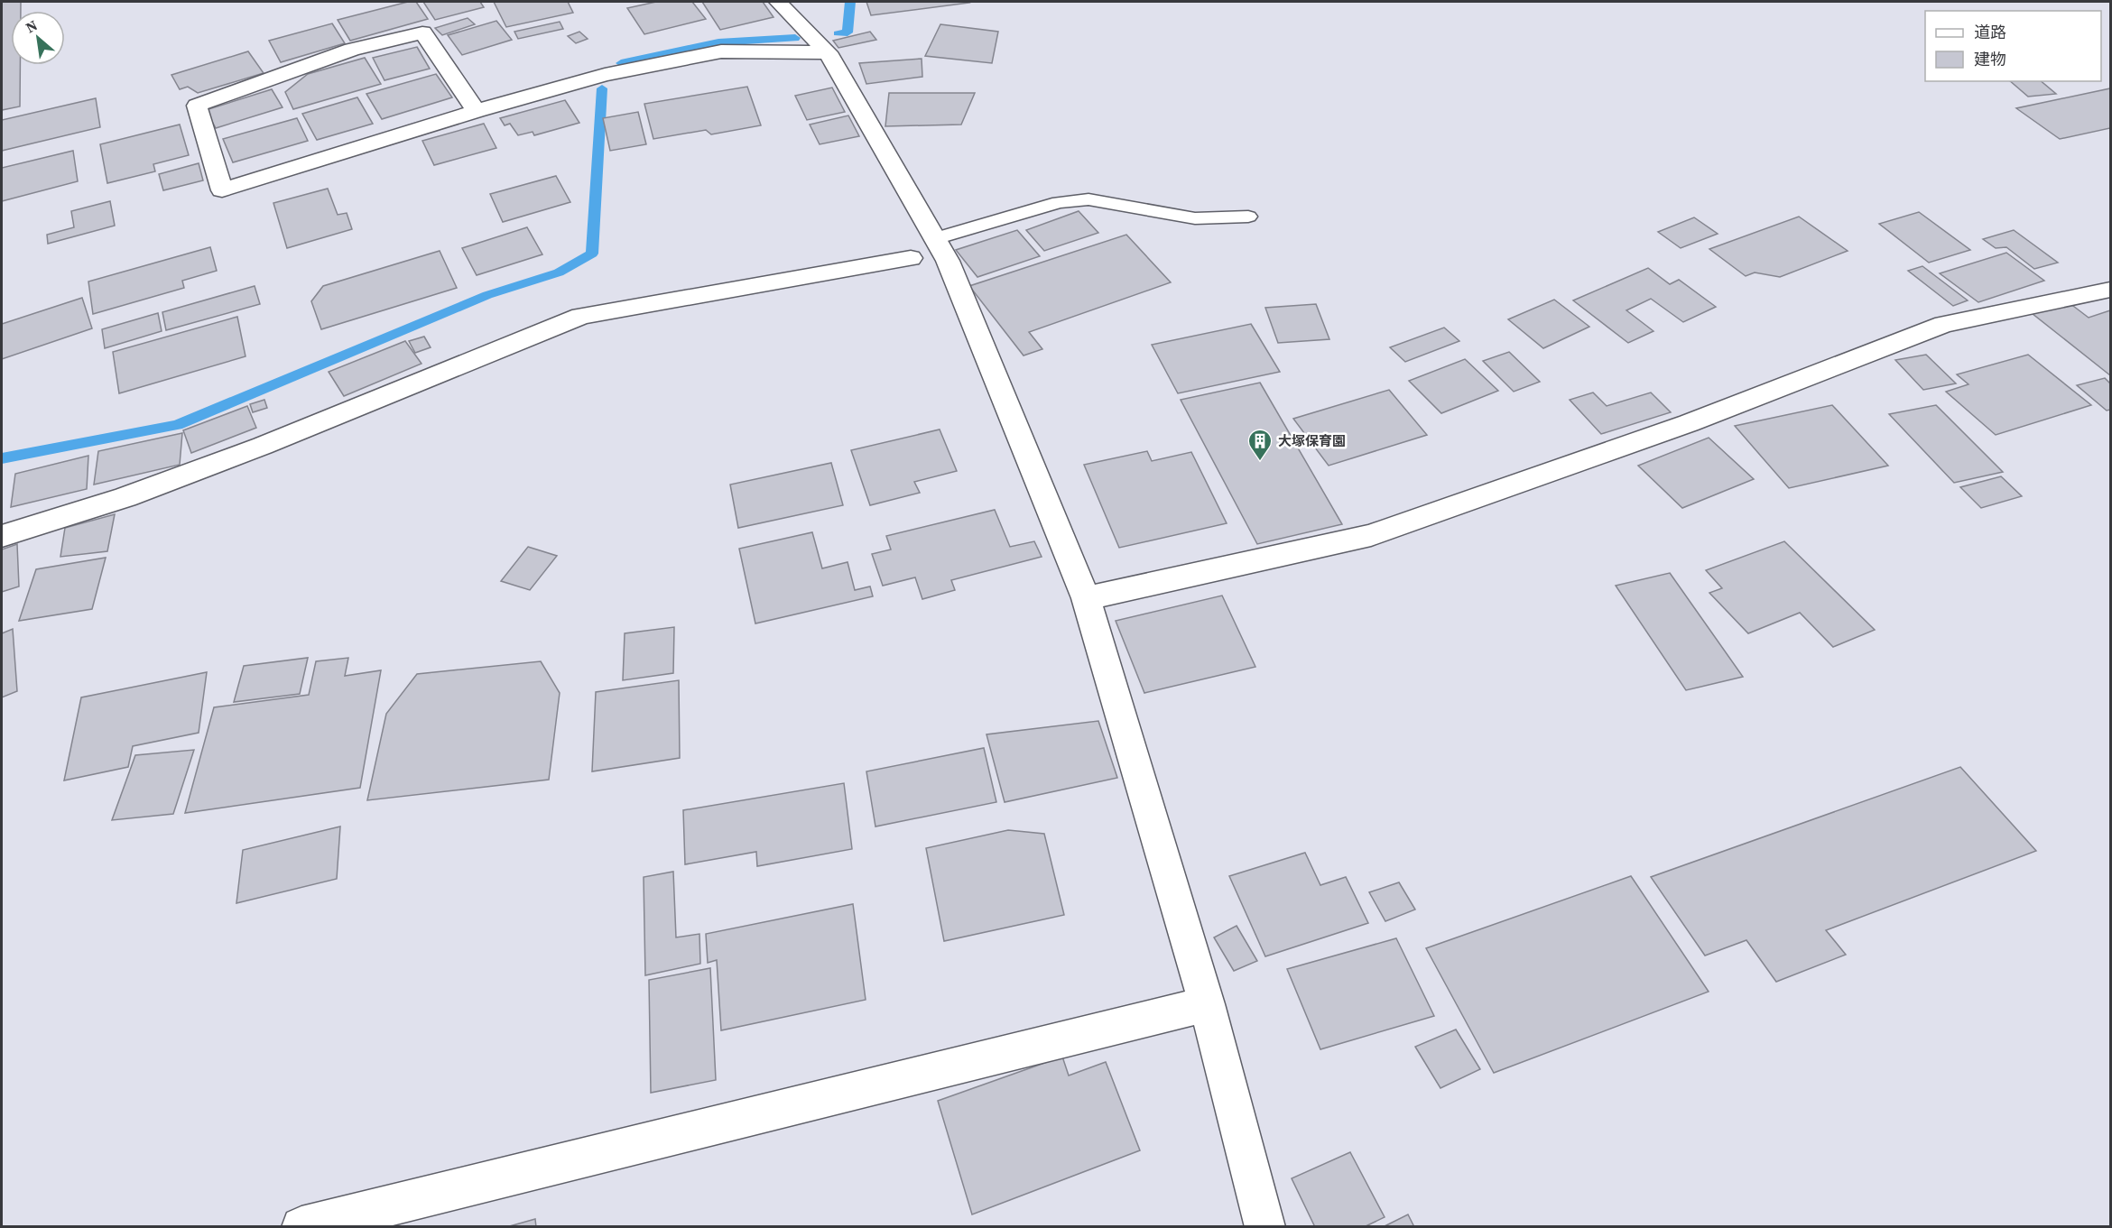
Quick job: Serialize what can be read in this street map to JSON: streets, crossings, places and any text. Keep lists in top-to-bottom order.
{
  "places": {
    "building": ["大塚保育園"]
  },
  "legend": ["道路", "建物"],
  "north": "top left"
}
